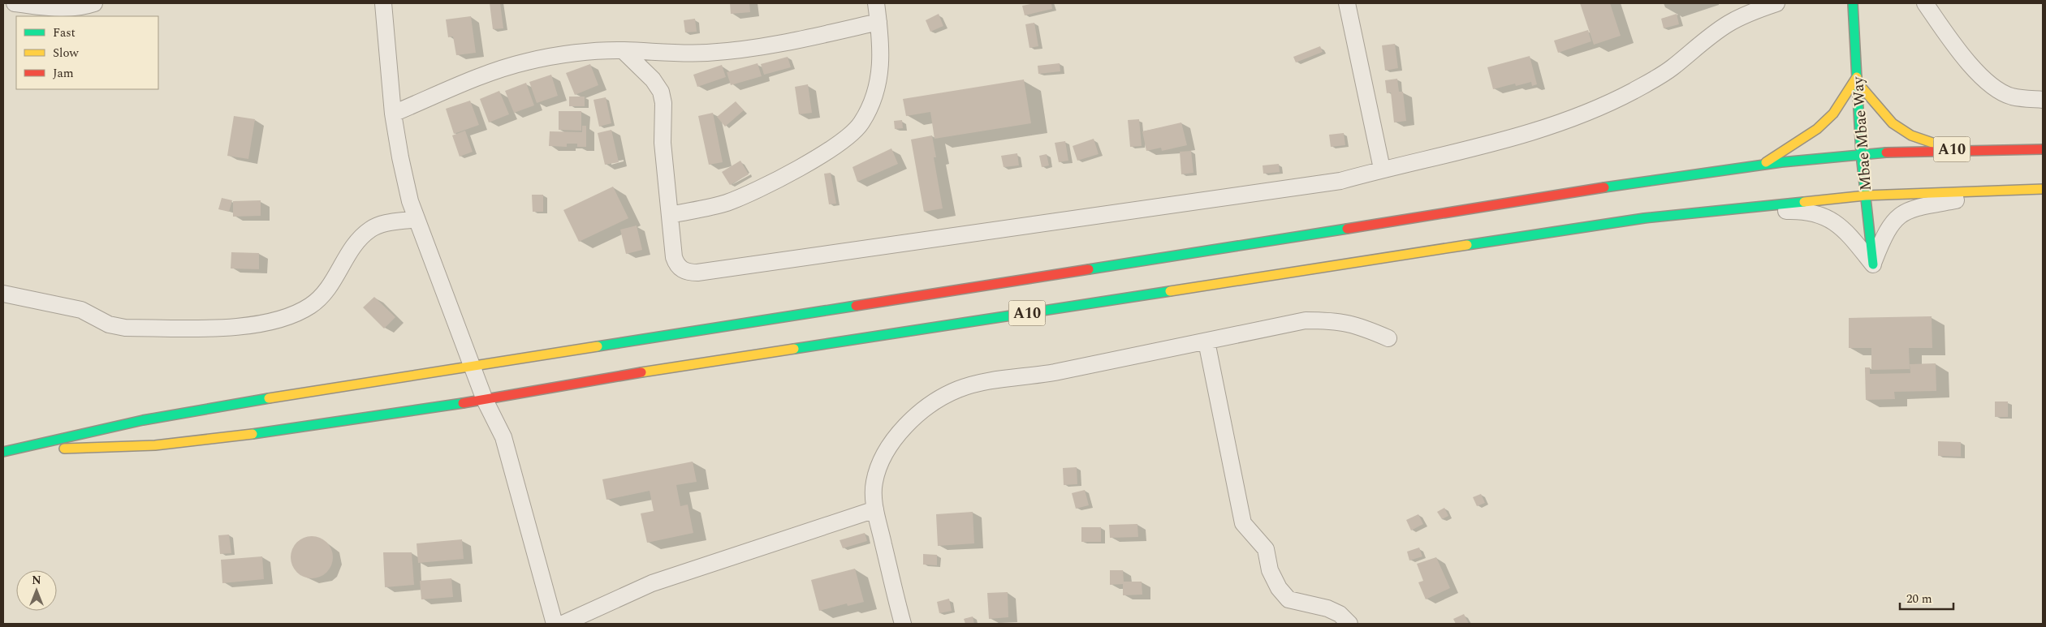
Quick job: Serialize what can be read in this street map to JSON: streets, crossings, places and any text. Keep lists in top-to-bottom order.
{
  "streets": {
    "main road": ["Mbae Mbae Way", "A10"]
  },
  "crossings": [
    ["Mbae Mbae Way", "A10"]
  ],
  "legend": ["Fast", "Slow", "Jam"],
  "scale_bar": "20 m",
  "north": "top"
}
